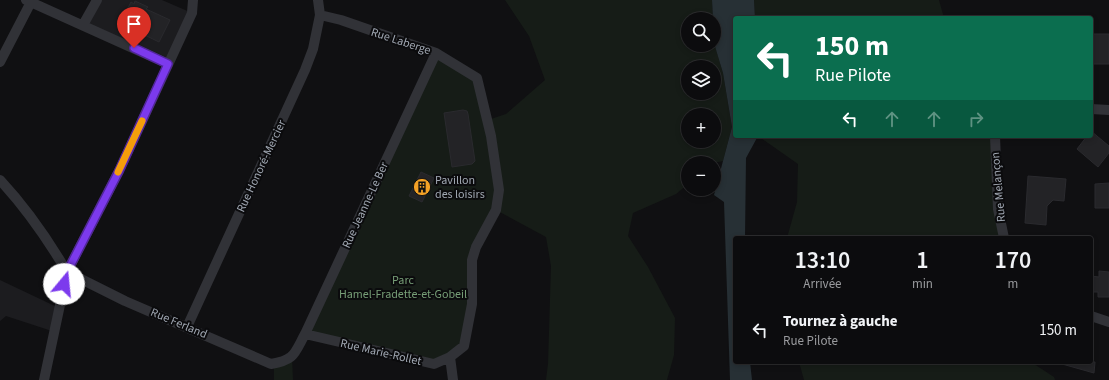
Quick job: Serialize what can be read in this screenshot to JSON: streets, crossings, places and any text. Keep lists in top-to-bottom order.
{
  "streets": {
    "street": [
      "Rue Laberge",
      "Rue Honoré-Mercier",
      "Rue Melançon",
      "Rue Jeanne-Le Ber",
      "Rue Ferland",
      "Rue Marie-Rollet"
    ]
  },
  "crossings": [
    ["Rue Laberge", "Rue Honoré-Mercier"],
    ["Rue Laberge", "Rue Jeanne-Le Ber"],
    ["Rue Laberge", "Rue Marie-Rollet"],
    ["Rue Honoré-Mercier", "Rue Ferland"],
    ["Rue Jeanne-Le Ber", "Rue Ferland"],
    ["Rue Jeanne-Le Ber", "Rue Marie-Rollet"]
  ],
  "parks": ["Parc Hamel-Fradette-et-Gobeil"],
  "places": {
    "building": ["Pavillon des loisirs"]
  },
  "page": {
    "map_buttons": ["+", "−"],
    "turn": ["150 m", "Rue Pilote"],
    "eta": [
      "13:10",
      "Arrivée",
      "1",
      "min",
      "170",
      "m"
    ],
    "list": [
      {
        "name": "Tournez à gauche",
        "note": "Rue Pilote",
        "value": "150 m"
      }
    ]
  }
}
